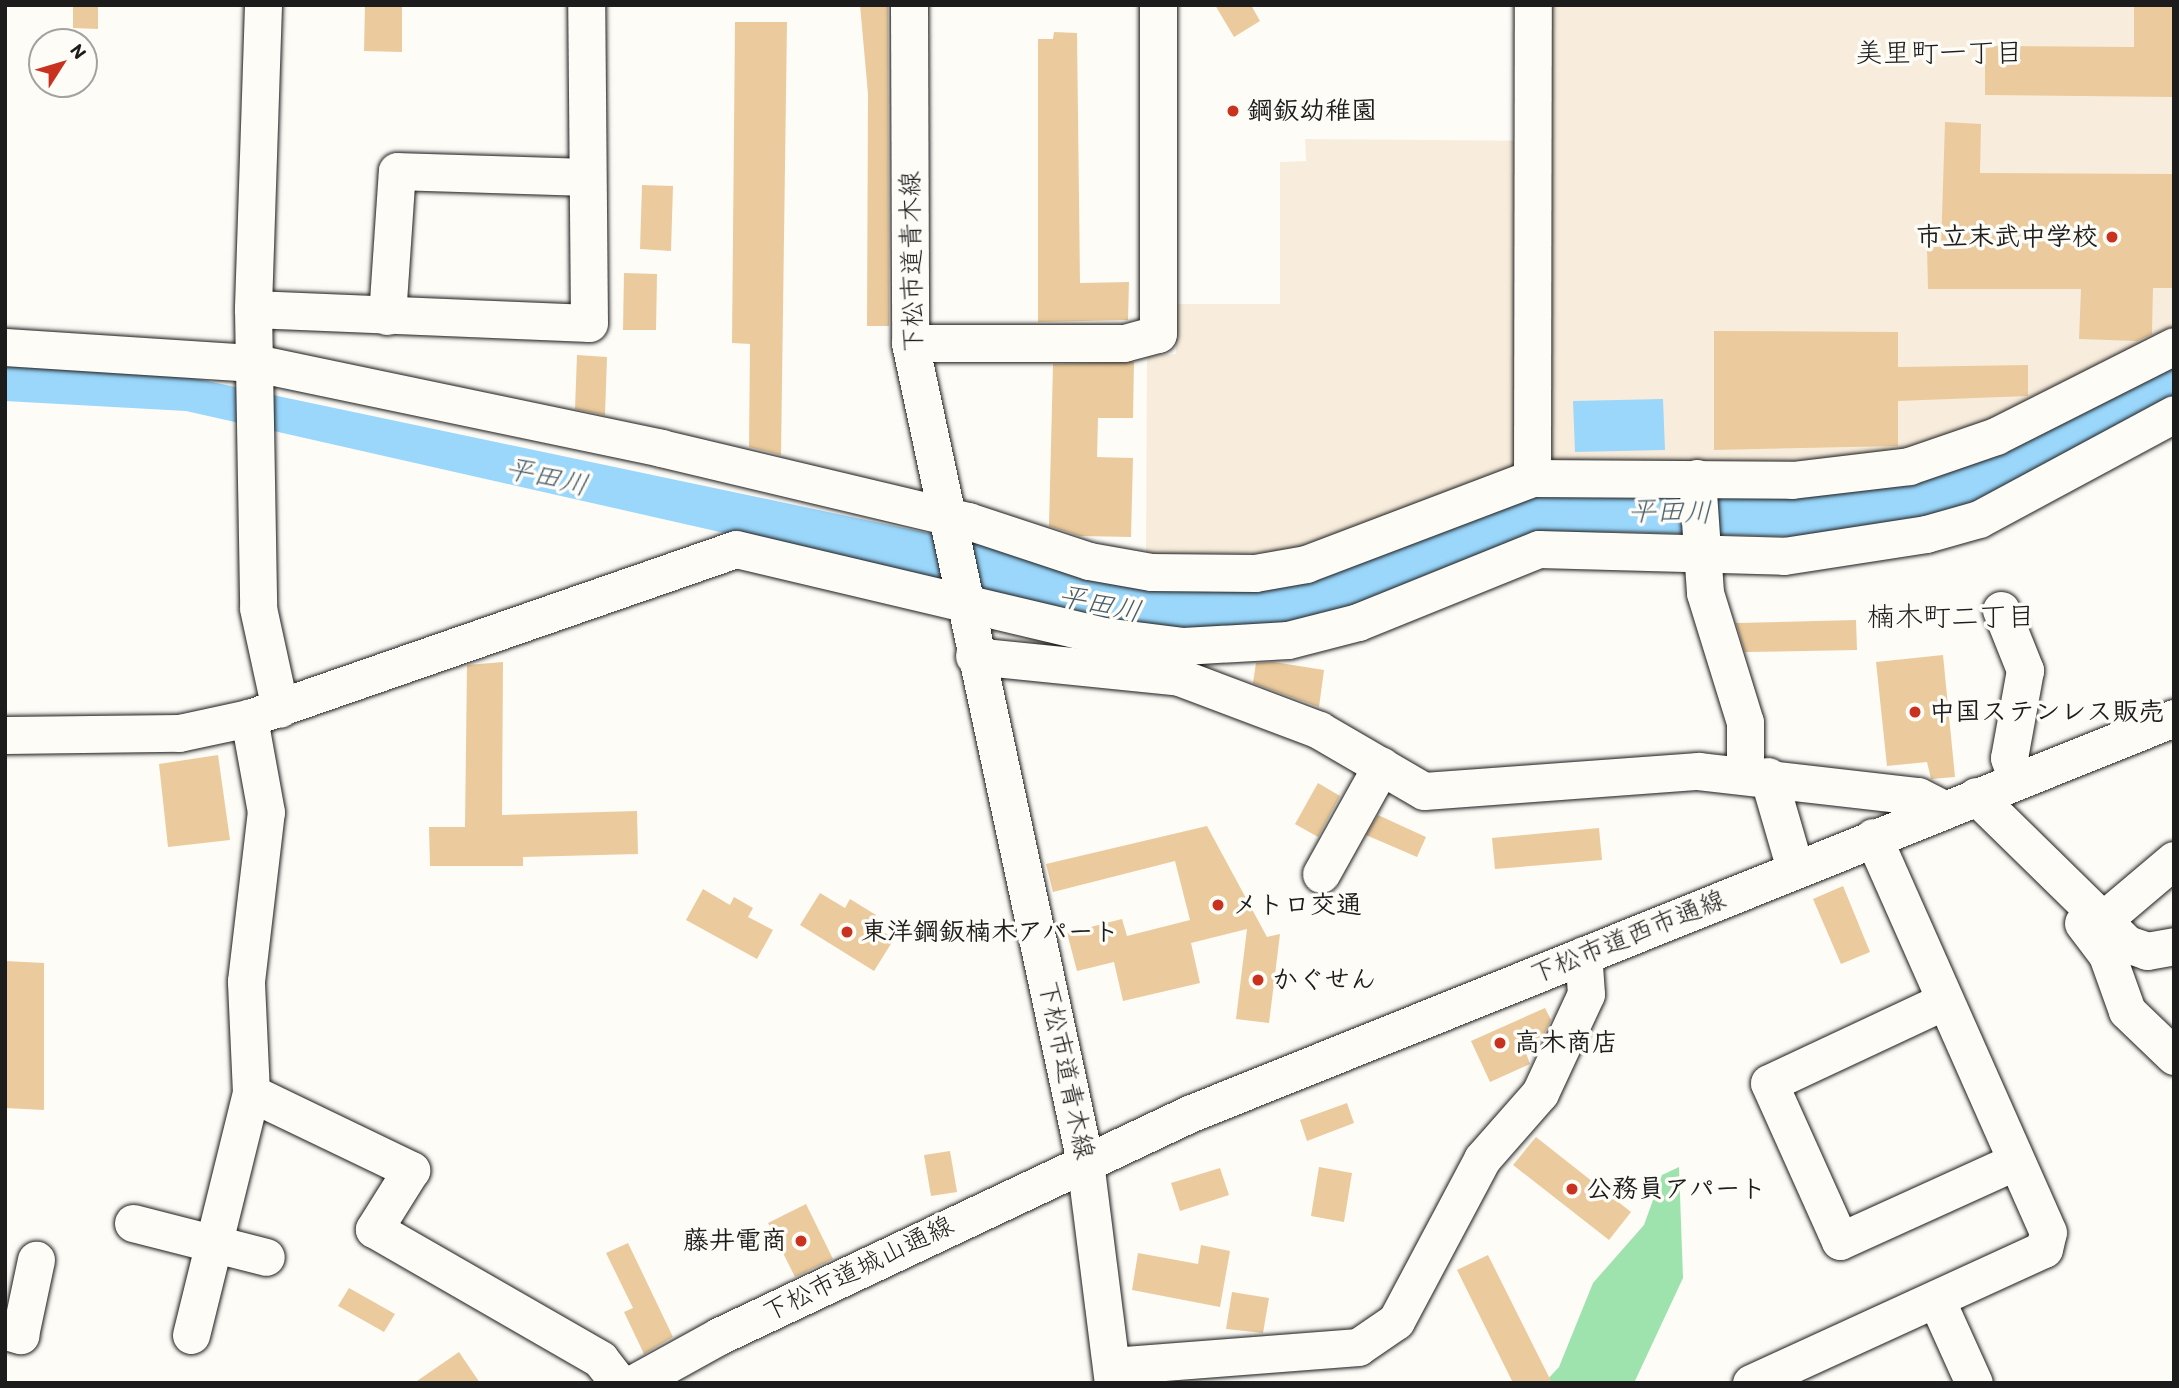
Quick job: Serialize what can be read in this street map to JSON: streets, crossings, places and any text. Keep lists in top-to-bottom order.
{
  "streets": {
    "street": ["下松市道青木線", "下松市道西市通線", "下松市道城山通線"]
  },
  "crossings": [
    ["下松市道青木線", "下松市道西市通線"],
    ["下松市道青木線", "下松市道城山通線"],
    ["下松市道西市通線", "下松市道城山通線"]
  ],
  "districts": ["美里町一丁目", "楠木町二丁目"],
  "water": ["平田川"],
  "places": [
    "鋼鈑幼稚園",
    "市立末武中学校",
    "中国ステンレス販売",
    "メトロ交通",
    "東洋鋼鈑楠木アパート",
    "かぐせん",
    "高木商店",
    "公務員アパート",
    "藤井電商"
  ],
  "north": "top right"
}
